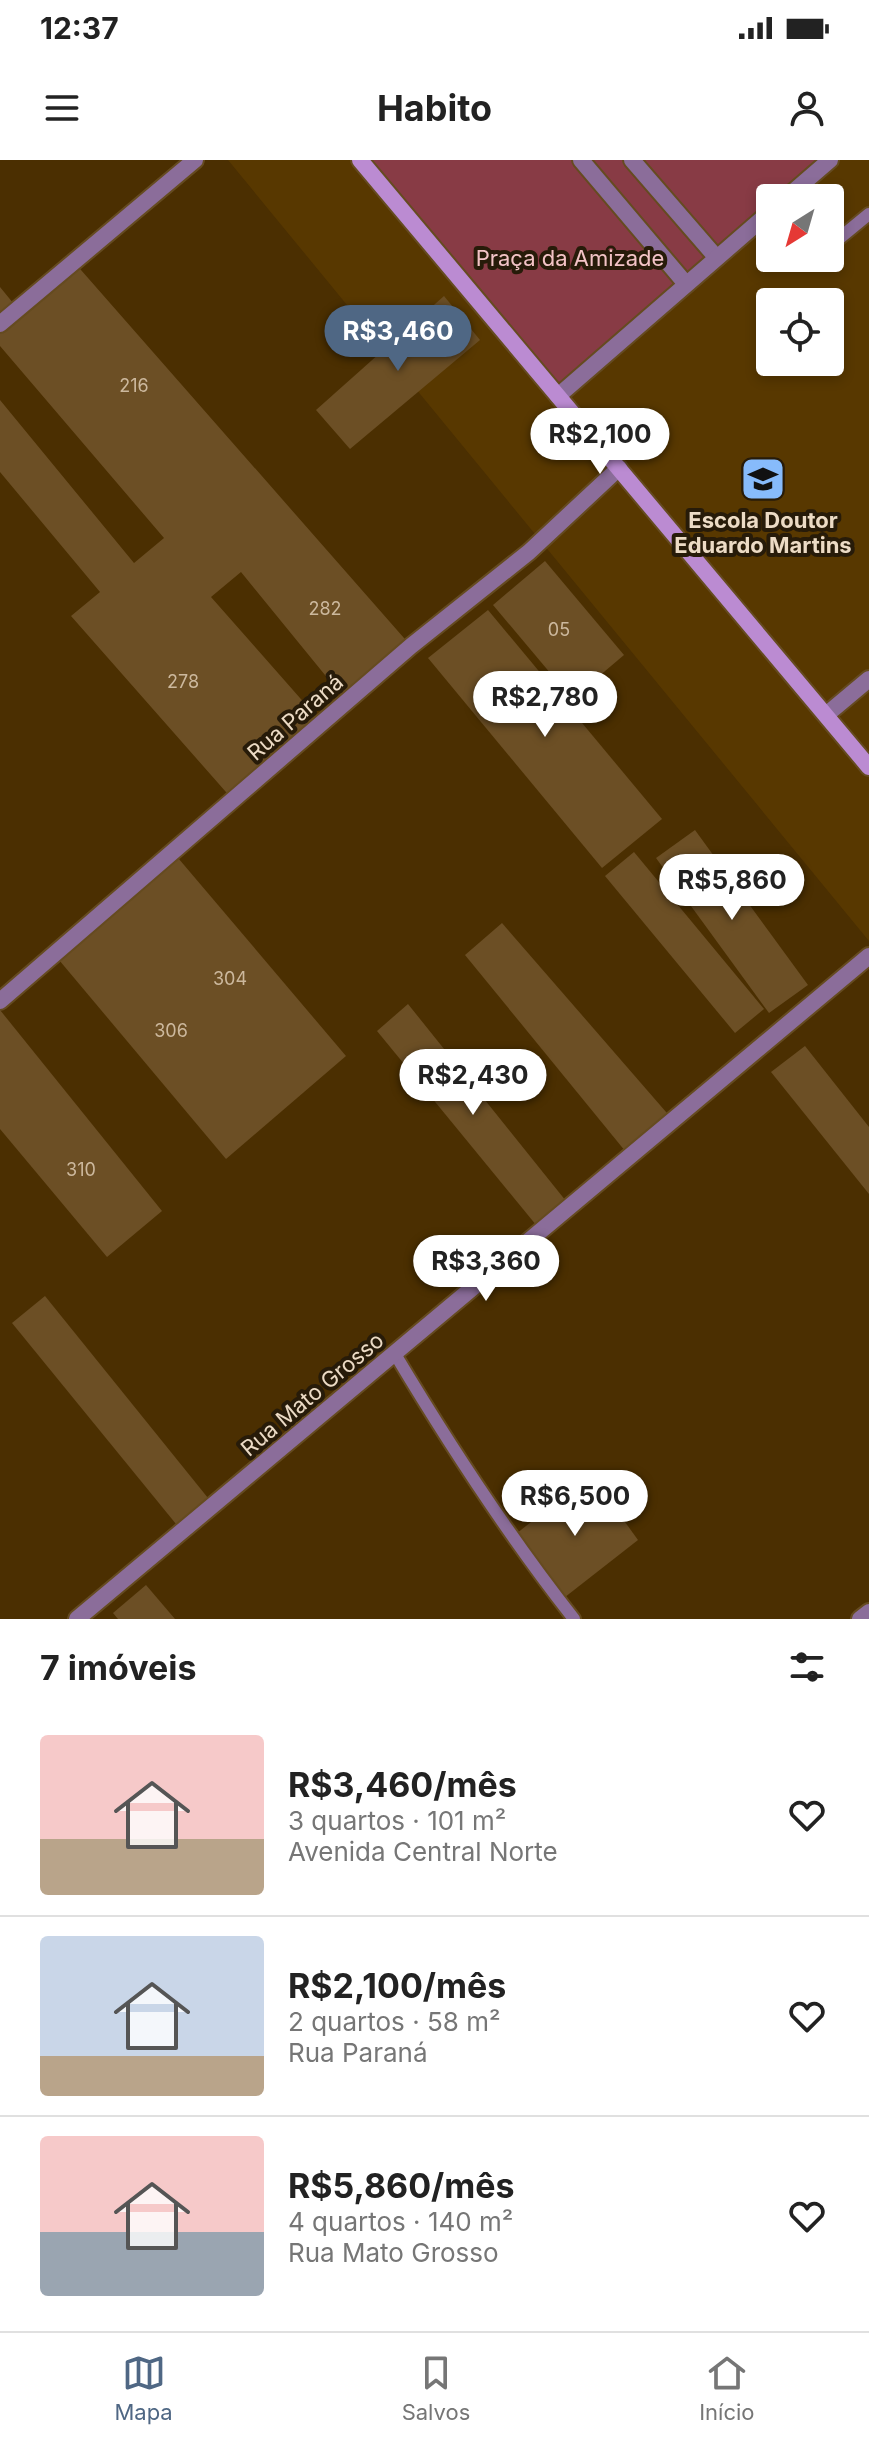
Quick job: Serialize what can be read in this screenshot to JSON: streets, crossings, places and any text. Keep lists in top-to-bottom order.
{
  "streets": {
    "street": ["Rua Paraná", "Rua Mato Grosso"]
  },
  "parks": ["Praça da Amizade"],
  "places": {
    "school or university": ["Escola Doutor Eduardo Martins"]
  },
  "house_numbers": [
    "216",
    "282",
    "05",
    "278",
    "304",
    "306",
    "310"
  ],
  "north": "bottom left",
  "page": {
    "status": "12:37",
    "header": "Habito",
    "price": [
      "R$3,460",
      "R$2,100",
      "R$2,780",
      "R$5,860",
      "R$2,430",
      "R$3,360",
      "R$6,500"
    ],
    "heading": "7 imóveis",
    "list": [
      {
        "name": "R$3,460/mês",
        "note": "3 quartos · 101 m² · Avenida Central Norte"
      },
      {
        "name": "R$2,100/mês",
        "note": "2 quartos · 58 m² · Rua Paraná"
      },
      {
        "name": "R$5,860/mês",
        "note": "4 quartos · 140 m² · Rua Mato Grosso"
      }
    ],
    "tabs": ["Mapa", "Salvos", "Início"]
  }
}
